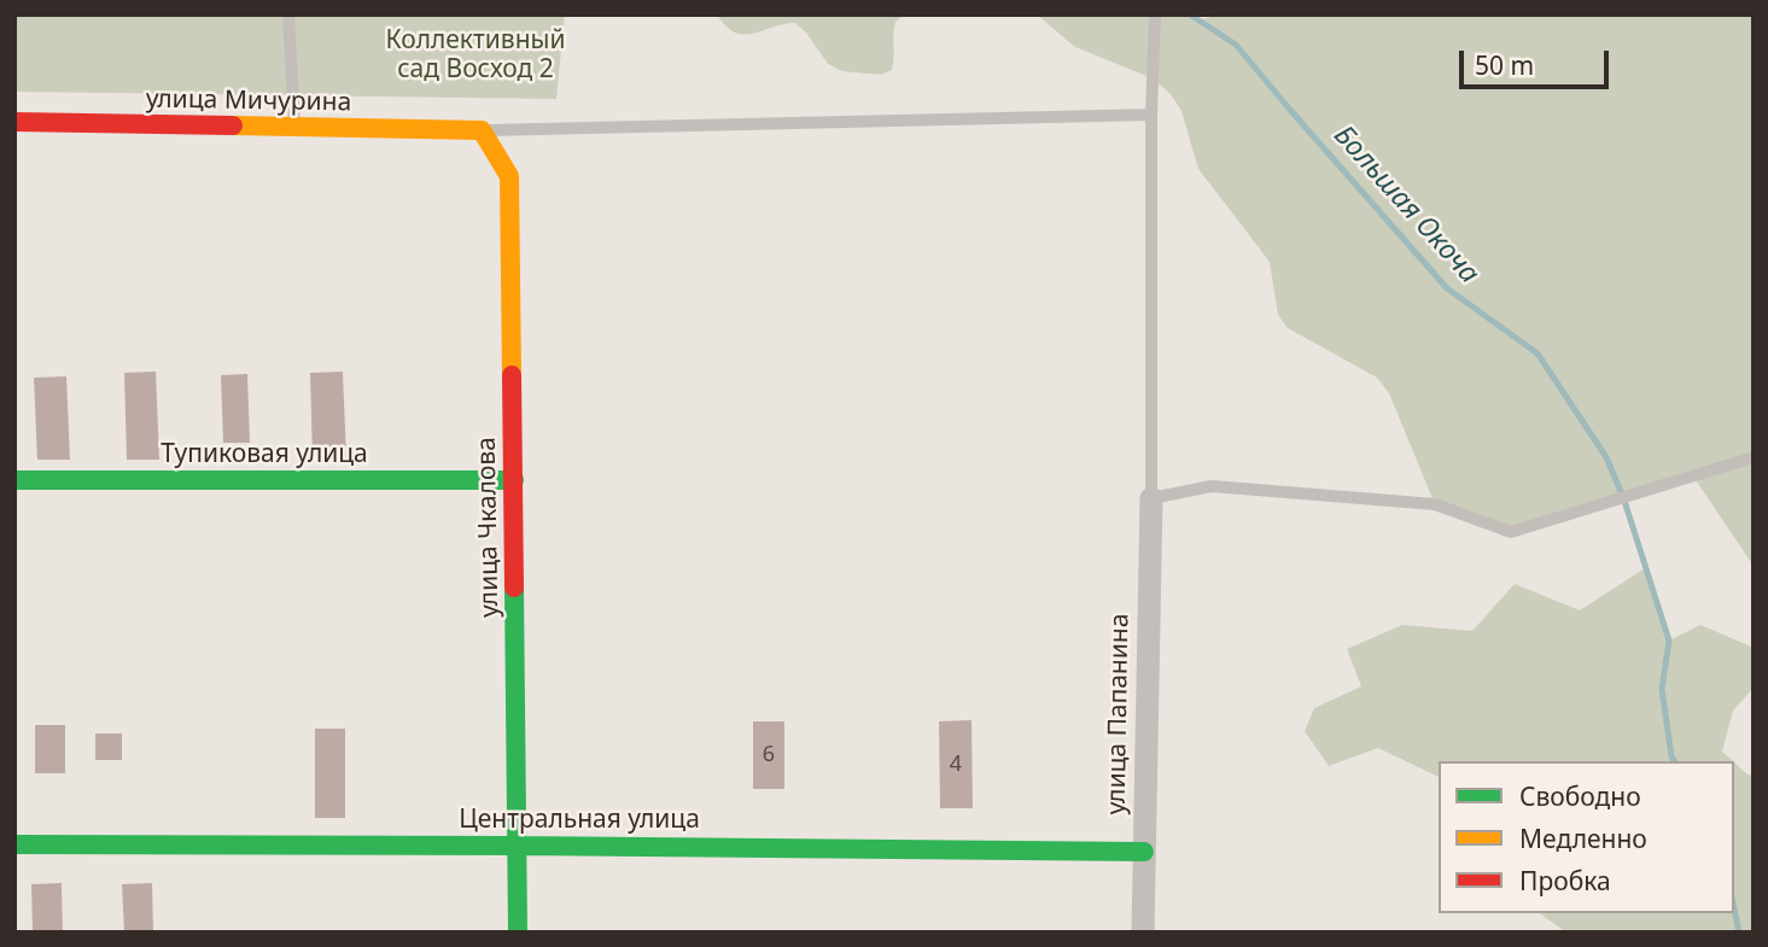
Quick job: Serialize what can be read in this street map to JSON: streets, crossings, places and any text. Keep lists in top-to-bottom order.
{
  "streets": {
    "street": [
      "улица Мичурина",
      "Тупиковая улица",
      "улица Чкалова",
      "улица Папанина",
      "Центральная улица"
    ]
  },
  "crossings": [
    ["улица Мичурина", "улица Чкалова"],
    ["Тупиковая улица", "улица Чкалова"],
    ["улица Чкалова", "Центральная улица"],
    ["улица Папанина", "Центральная улица"]
  ],
  "water": ["Большая Окоча"],
  "parks": ["Коллективный сад Восход 2"],
  "house_numbers": ["6", "4"],
  "legend": ["Свободно", "Медленно", "Пробка"],
  "scale_bar": "50 m"
}
